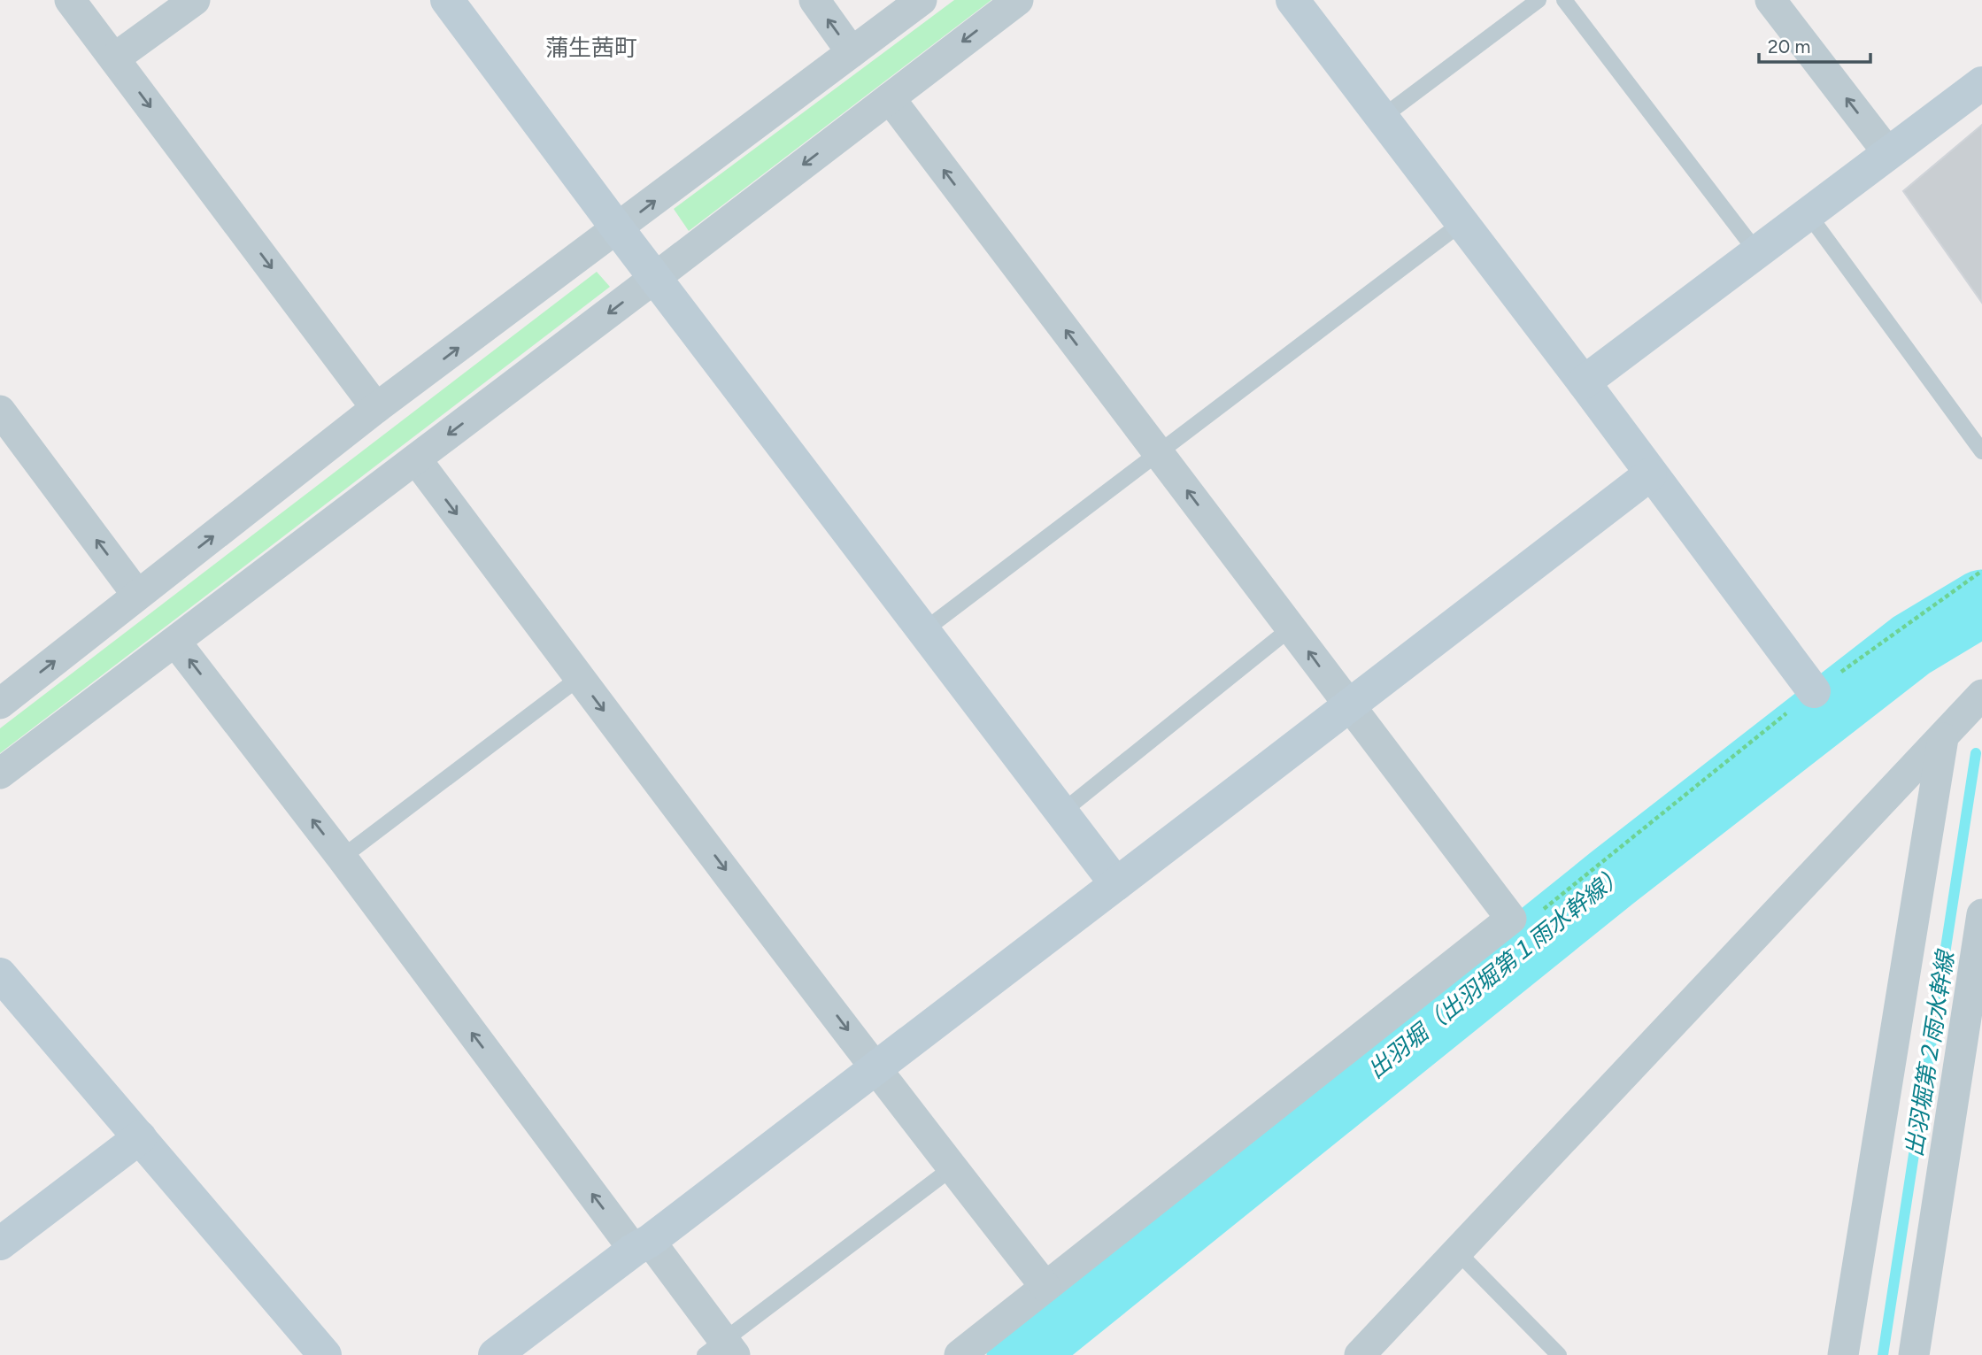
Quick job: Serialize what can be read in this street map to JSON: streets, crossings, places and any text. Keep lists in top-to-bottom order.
{
  "districts": ["蒲生茜町"],
  "water": ["出羽堀（出羽堀第１雨水幹線）", "出羽堀第２雨水幹線"],
  "scale_bar": "20 m"
}
